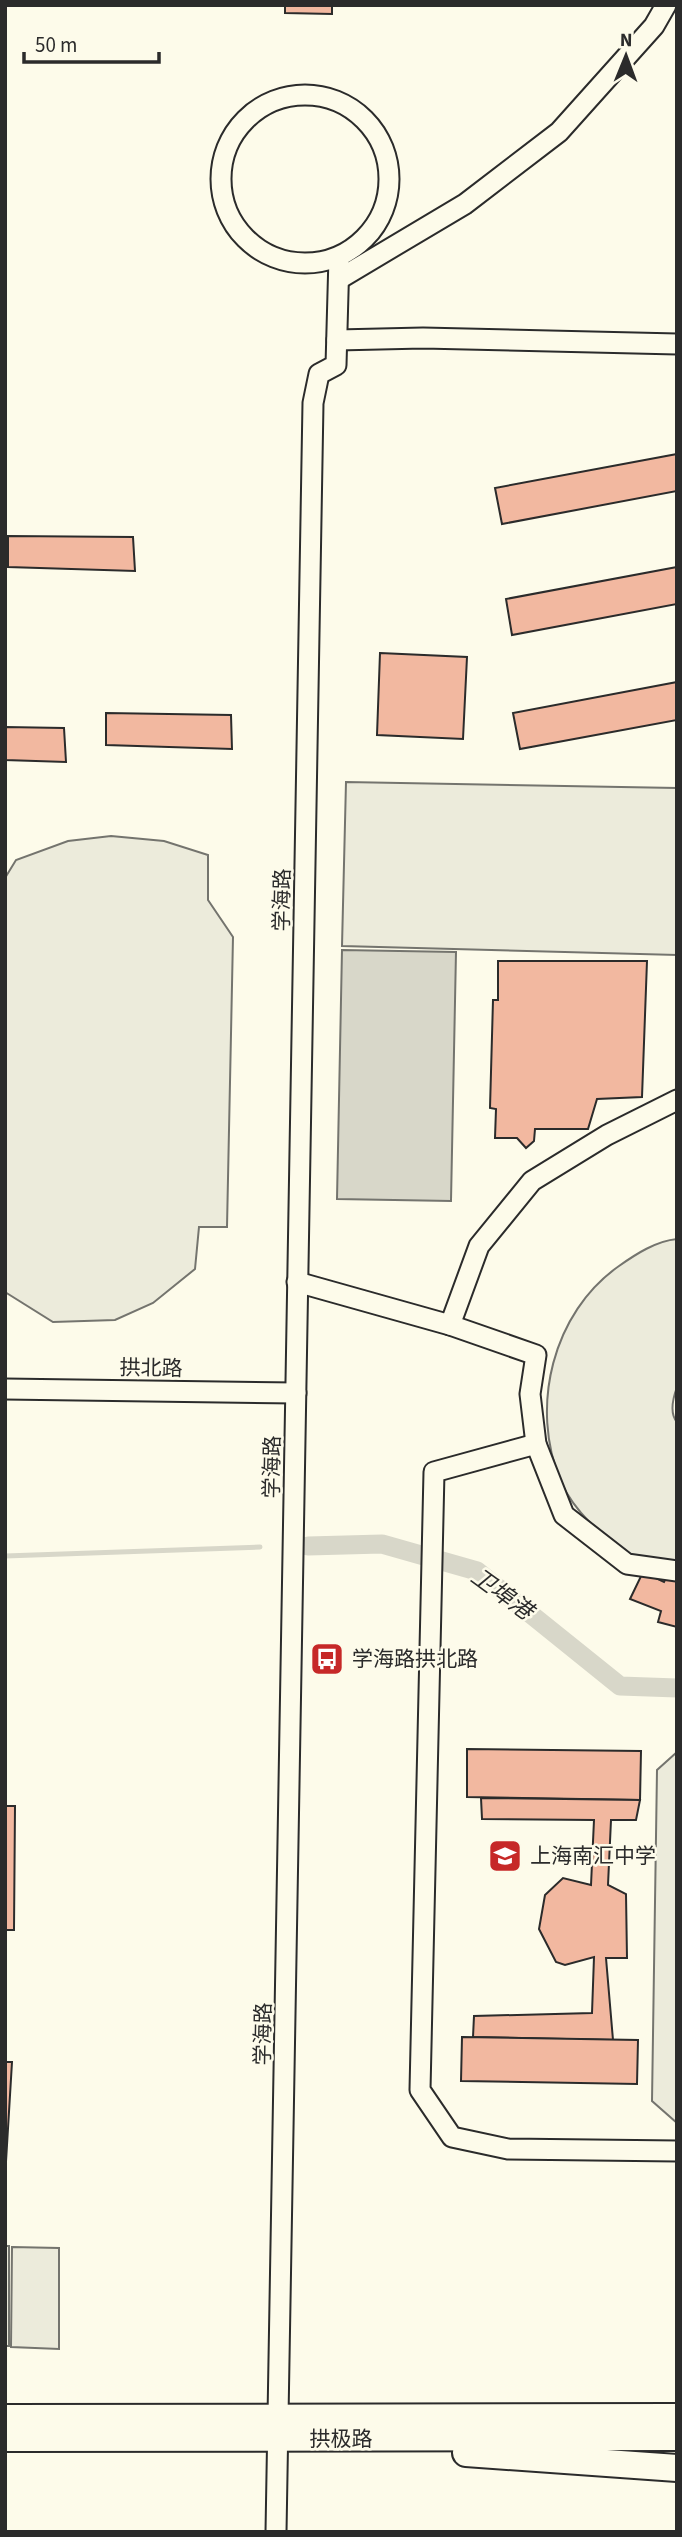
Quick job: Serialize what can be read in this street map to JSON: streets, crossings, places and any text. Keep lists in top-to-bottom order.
{
  "streets": {
    "main road": ["拱极路"],
    "street": ["学海路", "拱北路"]
  },
  "crossings": [
    ["学海路", "拱北路"],
    ["学海路", "拱极路"]
  ],
  "water": ["卫埠港"],
  "places": {
    "bus stop": ["学海路拱北路"],
    "school or university": ["上海南汇中学"]
  },
  "scale_bar": "50 m",
  "north": "top"
}
